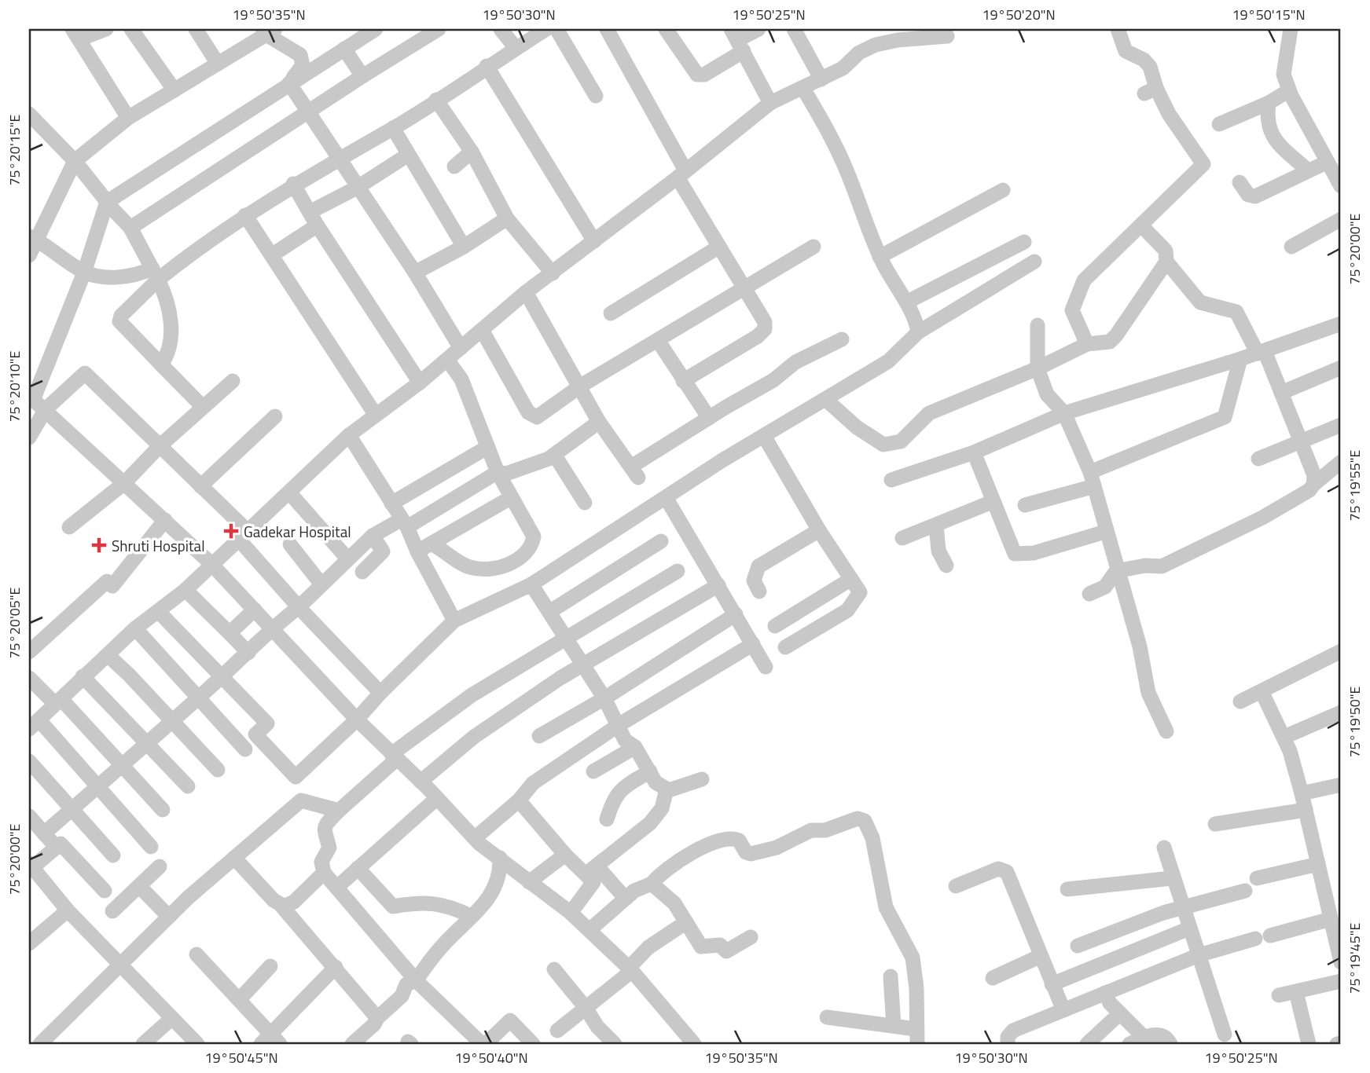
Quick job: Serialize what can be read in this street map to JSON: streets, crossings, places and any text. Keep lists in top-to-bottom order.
{
  "places": {
    "health": ["Gadekar Hospital", "Shruti Hospital"]
  },
  "coordinates": [
    "19°50'35\"N",
    "19°50'30\"N",
    "19°50'25\"N",
    "19°50'20\"N",
    "19°50'15\"N",
    "75°20'15\"E",
    "75°20'00\"E",
    "75°20'10\"E",
    "75°19'55\"E",
    "75°20'05\"E",
    "75°19'50\"E",
    "75°19'45\"E",
    "19°50'45\"N",
    "19°50'40\"N"
  ]
}
